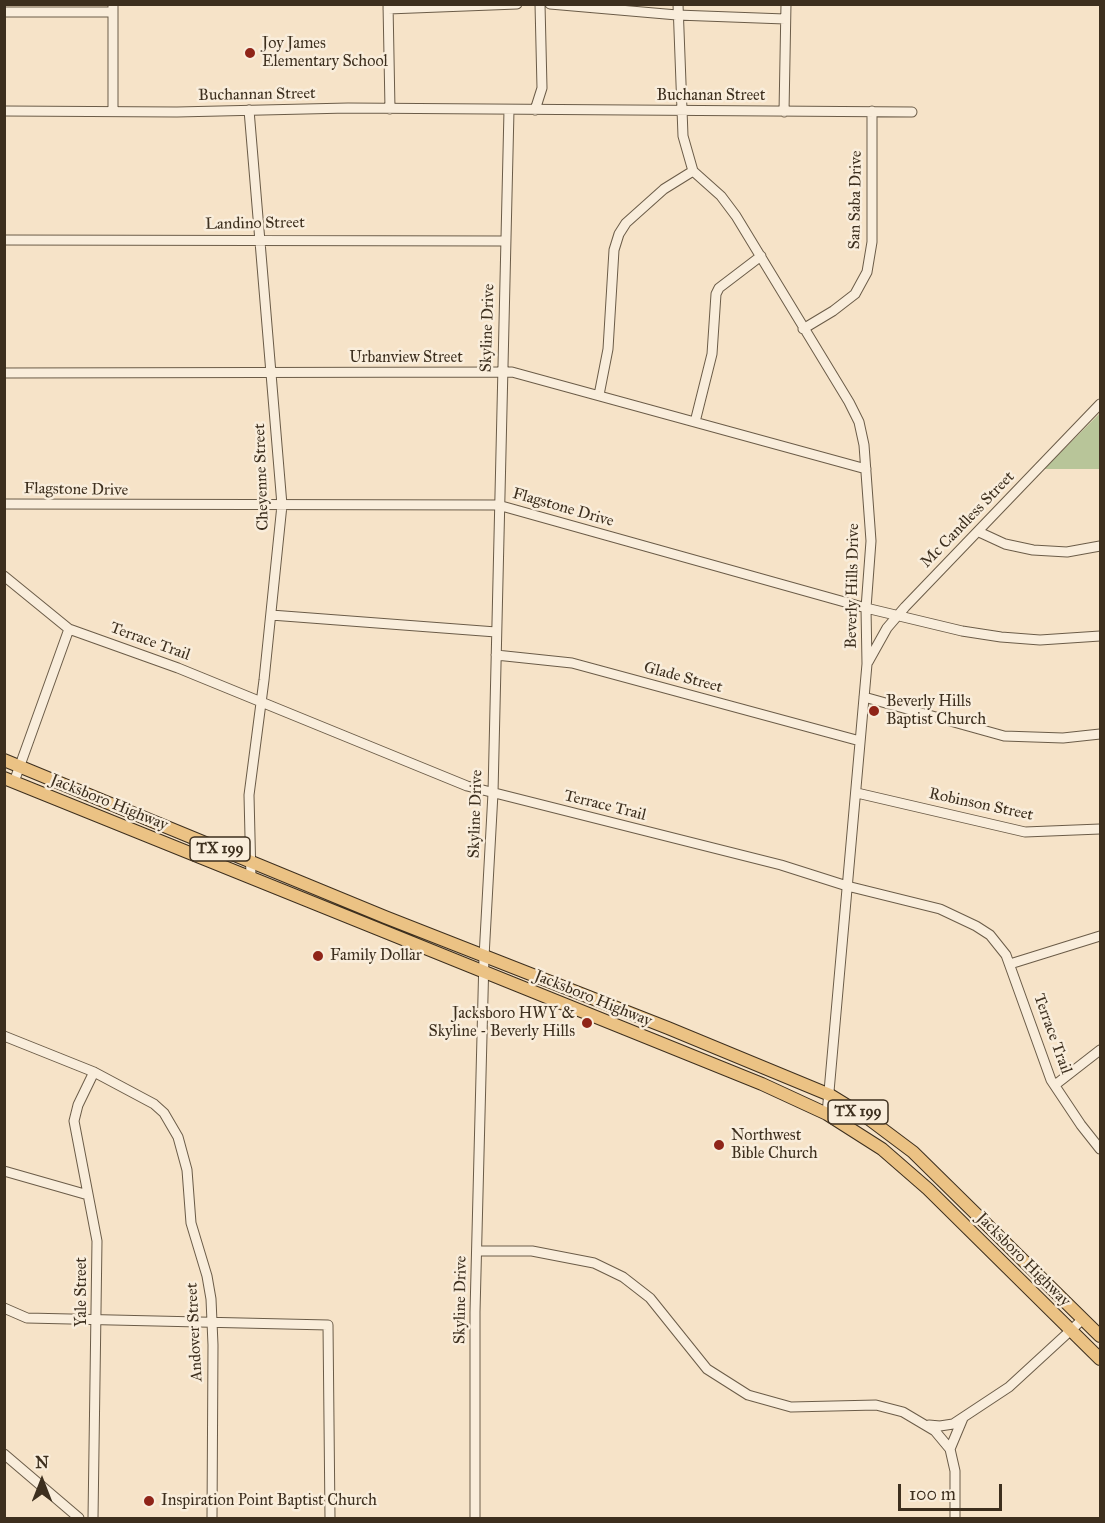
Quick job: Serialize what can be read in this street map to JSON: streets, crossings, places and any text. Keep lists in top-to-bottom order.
{
  "streets": {
    "main road": ["Jacksboro Highway", "TX 199"],
    "street": [
      "Buchannan Street",
      "Buchanan Street",
      "San Saba Drive",
      "Landino Street",
      "Skyline Drive",
      "Urbanview Street",
      "Cheyenne Street",
      "Flagstone Drive",
      "Mc Candless Street",
      "Beverly Hills Drive",
      "Terrace Trail",
      "Glade Street",
      "Robinson Street",
      "Yale Street",
      "Andover Street"
    ]
  },
  "crossings": [
    ["Buchannan Street", "Buchanan Street"],
    ["Buchannan Street", "Skyline Drive"],
    ["Buchannan Street", "Cheyenne Street"],
    ["Buchanan Street", "San Saba Drive"],
    ["Buchanan Street", "Skyline Drive"],
    ["San Saba Drive", "Beverly Hills Drive"],
    ["Landino Street", "Skyline Drive"],
    ["Landino Street", "Cheyenne Street"],
    ["Skyline Drive", "Urbanview Street"],
    ["Skyline Drive", "Flagstone Drive"],
    ["Skyline Drive", "Terrace Trail"],
    ["Skyline Drive", "Glade Street"],
    ["Skyline Drive", "Jacksboro Highway"],
    ["Urbanview Street", "Cheyenne Street"],
    ["Urbanview Street", "Beverly Hills Drive"],
    ["Cheyenne Street", "Flagstone Drive"],
    ["Cheyenne Street", "Terrace Trail"],
    ["Cheyenne Street", "Jacksboro Highway"],
    ["Flagstone Drive", "Mc Candless Street"],
    ["Flagstone Drive", "Beverly Hills Drive"],
    ["Mc Candless Street", "Beverly Hills Drive"],
    ["Beverly Hills Drive", "Terrace Trail"],
    ["Beverly Hills Drive", "Glade Street"],
    ["Beverly Hills Drive", "Jacksboro Highway"],
    ["Beverly Hills Drive", "Robinson Street"],
    ["Yale Street", "Andover Street"]
  ],
  "places": [
    "Joy James Elementary School",
    "Beverly Hills Baptist Church",
    "Family Dollar",
    "Jacksboro HWY & Skyline - Beverly Hills",
    "Northwest Bible Church",
    "Inspiration Point Baptist Church"
  ],
  "scale_bar": "100 m",
  "north": "top"
}
